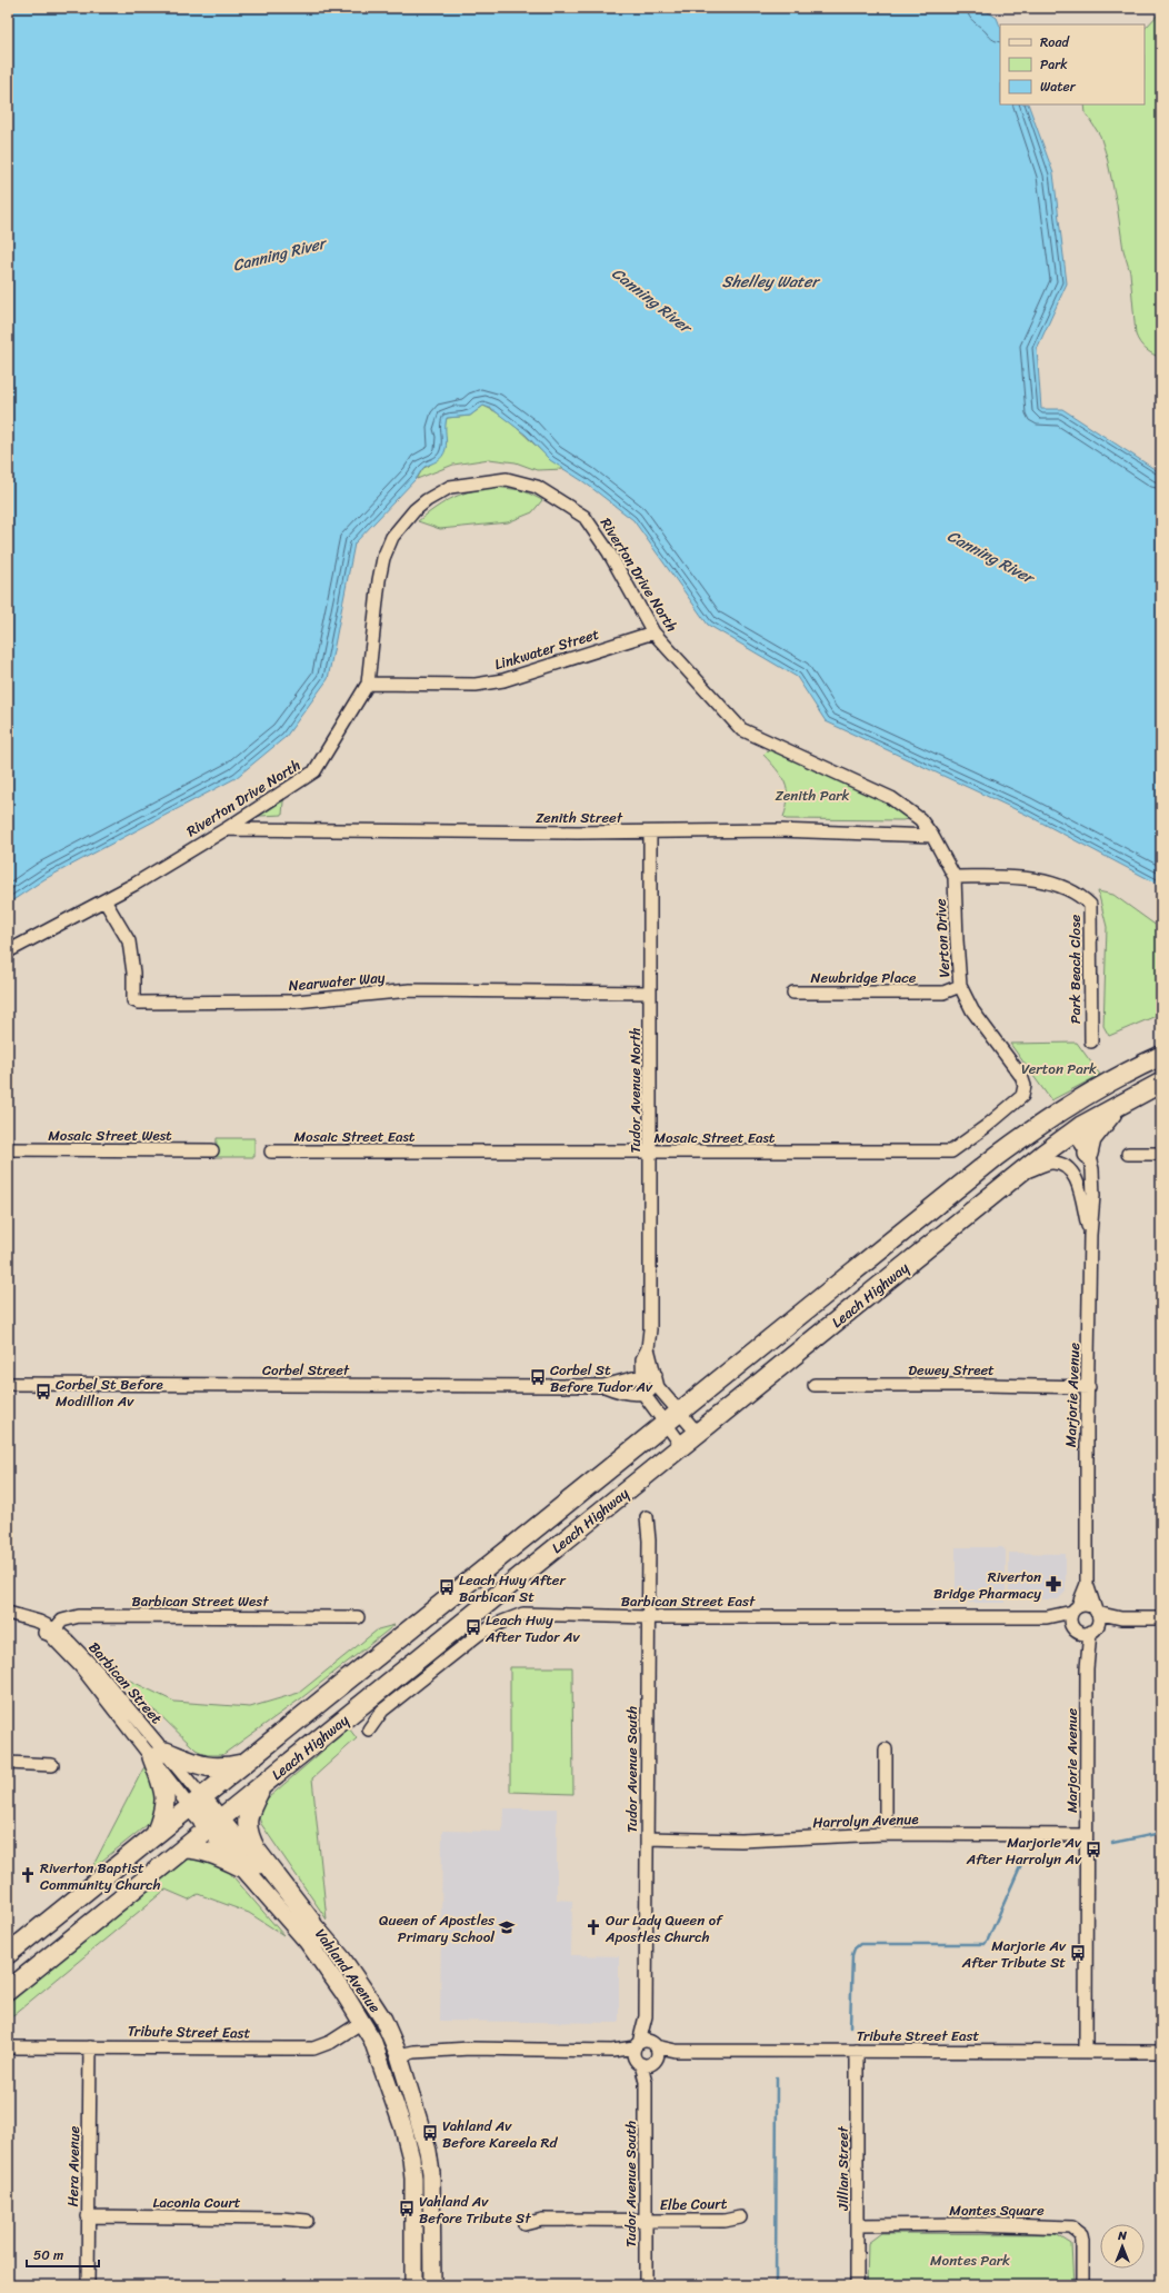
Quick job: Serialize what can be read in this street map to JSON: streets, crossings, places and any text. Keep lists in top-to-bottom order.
{
  "streets": {
    "highway": ["Leach Highway"],
    "main road": ["Vahland Avenue"],
    "street": [
      "Riverton Drive North",
      "Linkwater Street",
      "Zenith Street",
      "Verton Drive",
      "Park Beach Close",
      "Newbridge Place",
      "Nearwater Way",
      "Tudor Avenue North",
      "Mosaic Street West",
      "Mosaic Street East",
      "Corbel Street",
      "Dewey Street",
      "Marjorie Avenue",
      "Barbican Street West",
      "Barbican Street East",
      "Barbican Street",
      "Tudor Avenue South",
      "Harrolyn Avenue",
      "Tribute Street East",
      "Hera Avenue",
      "Jillian Street",
      "Laconia Court",
      "Elbe Court",
      "Montes Square"
    ]
  },
  "crossings": [
    ["Riverton Drive North", "Linkwater Street"],
    ["Riverton Drive North", "Zenith Street"],
    ["Riverton Drive North", "Verton Drive"],
    ["Riverton Drive North", "Park Beach Close"],
    ["Riverton Drive North", "Nearwater Way"],
    ["Zenith Street", "Tudor Avenue North"],
    ["Verton Drive", "Park Beach Close"],
    ["Verton Drive", "Newbridge Place"],
    ["Verton Drive", "Mosaic Street East"],
    ["Nearwater Way", "Tudor Avenue North"],
    ["Tudor Avenue North", "Mosaic Street East"],
    ["Tudor Avenue North", "Leach Highway"],
    ["Tudor Avenue North", "Corbel Street"],
    ["Leach Highway", "Marjorie Avenue"],
    ["Leach Highway", "Barbican Street"],
    ["Leach Highway", "Vahland Avenue"],
    ["Dewey Street", "Marjorie Avenue"],
    ["Marjorie Avenue", "Barbican Street East"],
    ["Marjorie Avenue", "Harrolyn Avenue"],
    ["Marjorie Avenue", "Tribute Street East"],
    ["Barbican Street West", "Barbican Street"],
    ["Barbican Street East", "Tudor Avenue South"],
    ["Barbican Street", "Vahland Avenue"],
    ["Tudor Avenue South", "Harrolyn Avenue"],
    ["Tudor Avenue South", "Tribute Street East"],
    ["Tudor Avenue South", "Elbe Court"],
    ["Vahland Avenue", "Tribute Street East"],
    ["Tribute Street East", "Hera Avenue"],
    ["Tribute Street East", "Jillian Street"],
    ["Hera Avenue", "Laconia Court"],
    ["Jillian Street", "Montes Square"]
  ],
  "water": ["Canning River", "Shelley Water"],
  "parks": ["Zenith Park", "Verton Park", "Montes Park"],
  "places": {
    "bus stop": [
      "Corbel St Before Tudor Av",
      "Corbel St Before Modillion Av",
      "Leach Hwy After Barbican St",
      "Leach Hwy After Tudor Av",
      "Marjorie Av After Harrolyn Av",
      "Marjorie Av After Tribute St",
      "Vahland Av Before Kareela Rd",
      "Vahland Av Before Tribute St"
    ],
    "pharmacy": ["Riverton Bridge Pharmacy"],
    "church": ["Riverton Baptist Community Church", "Our Lady Queen of Apostles Church"],
    "school or university": ["Queen of Apostles Primary School"]
  },
  "legend": ["Road", "Park", "Water"],
  "scale_bar": "50 m",
  "north": "top"
}
